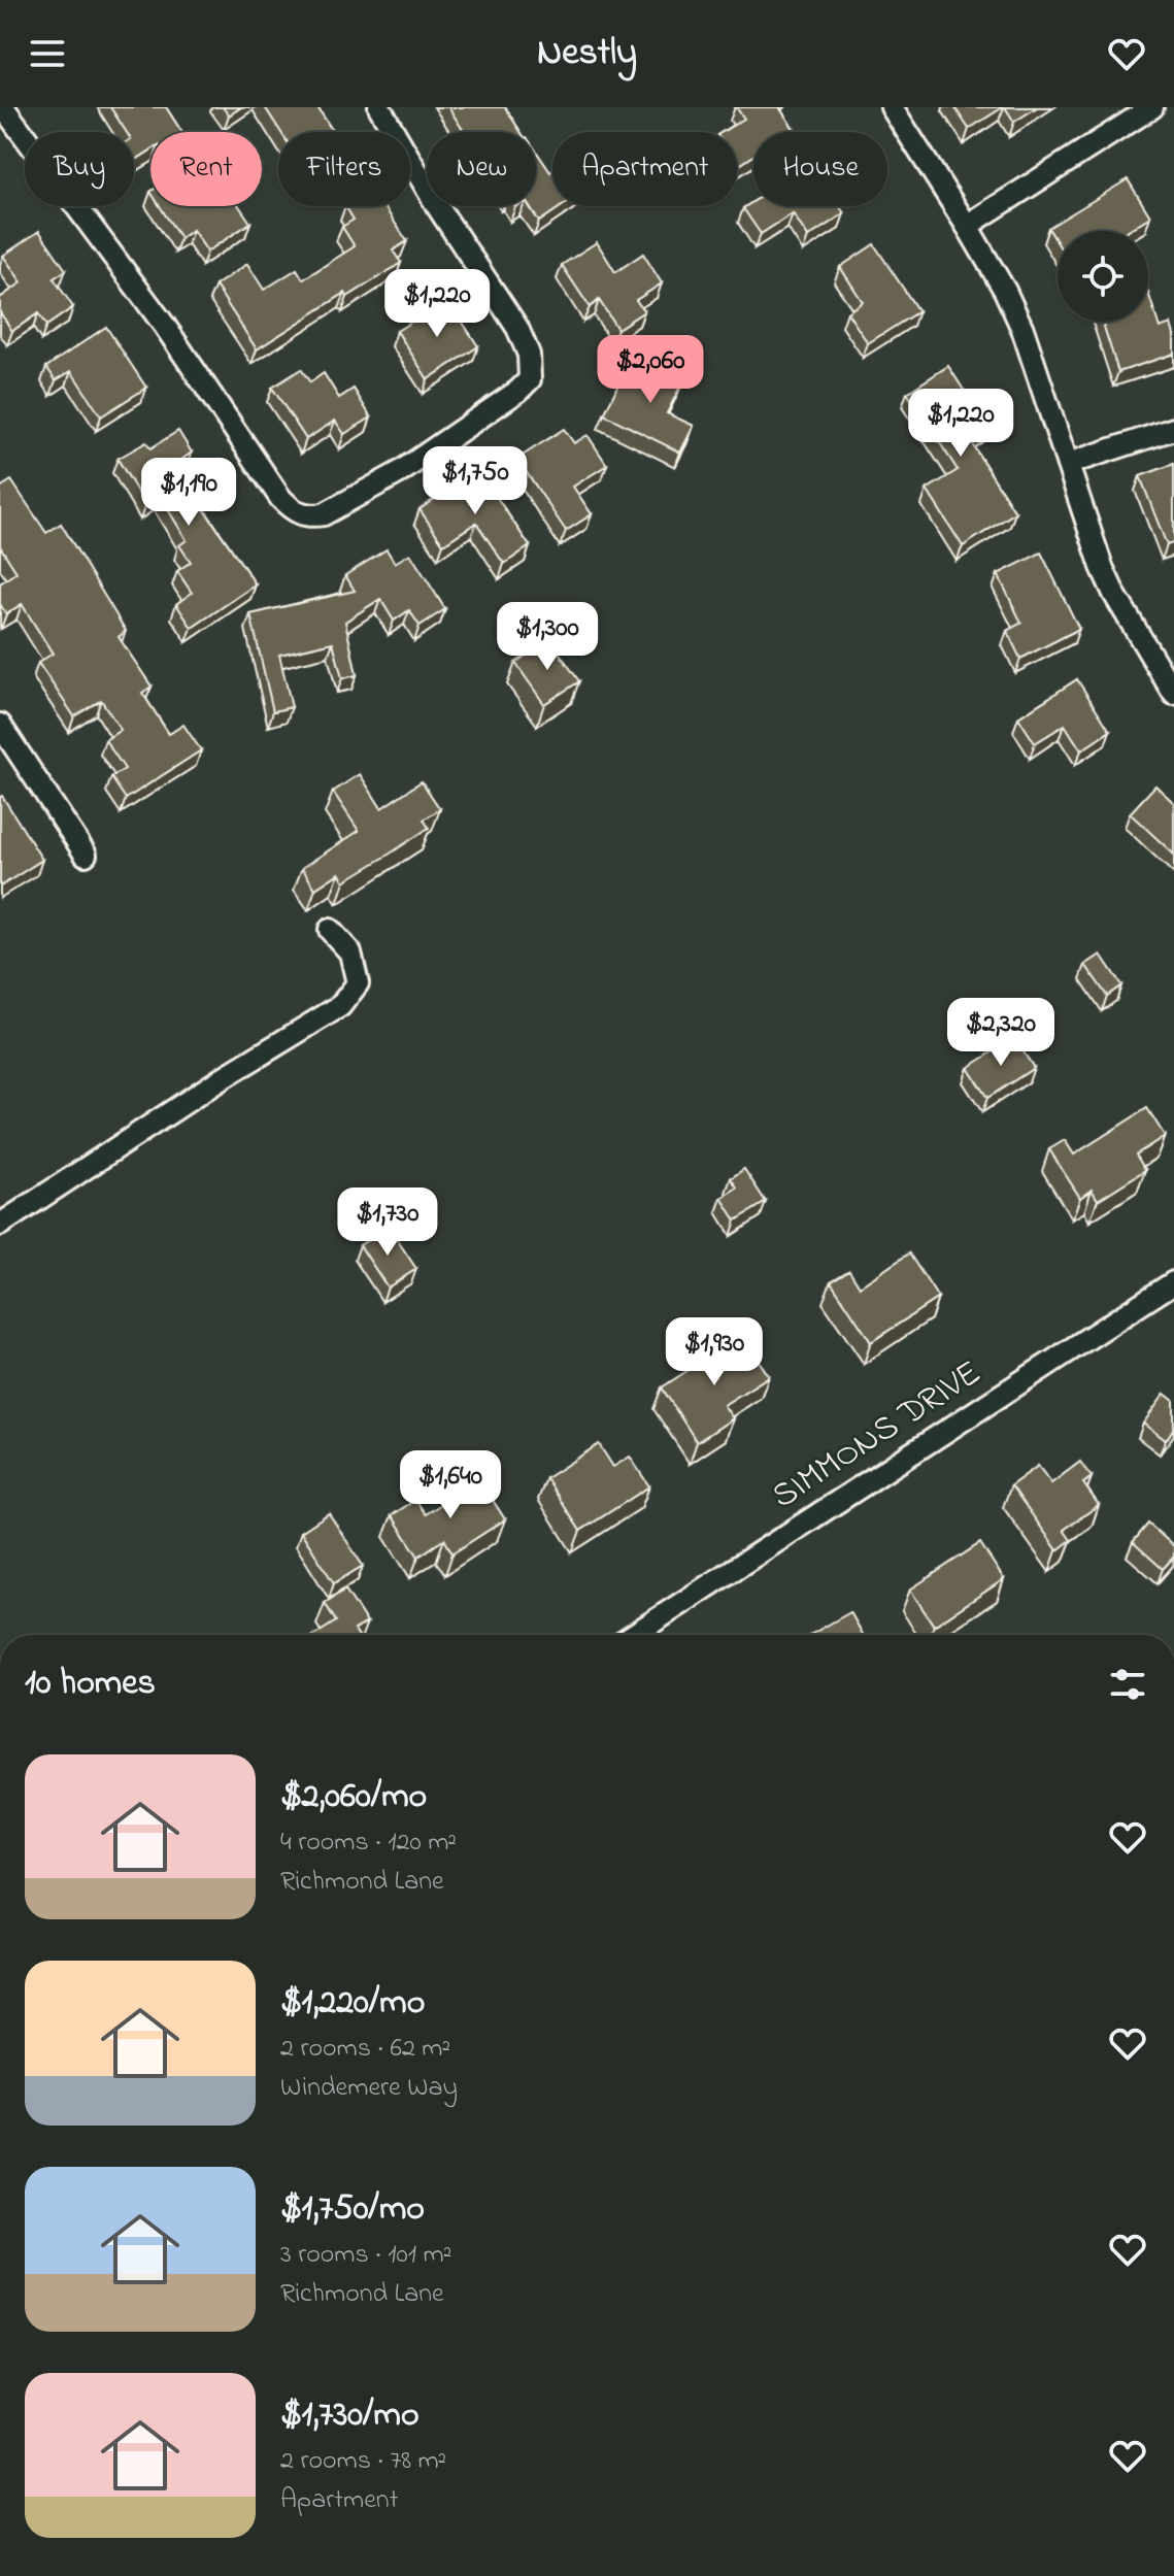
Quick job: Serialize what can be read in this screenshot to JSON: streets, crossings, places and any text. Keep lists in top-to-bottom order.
{
  "streets": {
    "street": ["SIMMONS DRIVE"]
  },
  "page": {
    "header": "Nestly",
    "chip": [
      "Buy",
      "Rent",
      "Filters",
      "New",
      "Apartment",
      "House"
    ],
    "price": [
      "$1,220",
      "$2,060",
      "$1,220",
      "$1,750",
      "$1,190",
      "$1,300",
      "$2,320",
      "$1,730",
      "$1,930",
      "$1,640"
    ],
    "heading": "10 homes",
    "list": [
      {
        "name": "$2,060/mo",
        "note": "4 rooms · 120 m² · Richmond Lane"
      },
      {
        "name": "$1,220/mo",
        "note": "2 rooms · 62 m² · Windemere Way"
      },
      {
        "name": "$1,750/mo",
        "note": "3 rooms · 101 m² · Richmond Lane"
      },
      {
        "name": "$1,730/mo",
        "note": "2 rooms · 78 m² · Apartment"
      }
    ]
  }
}
